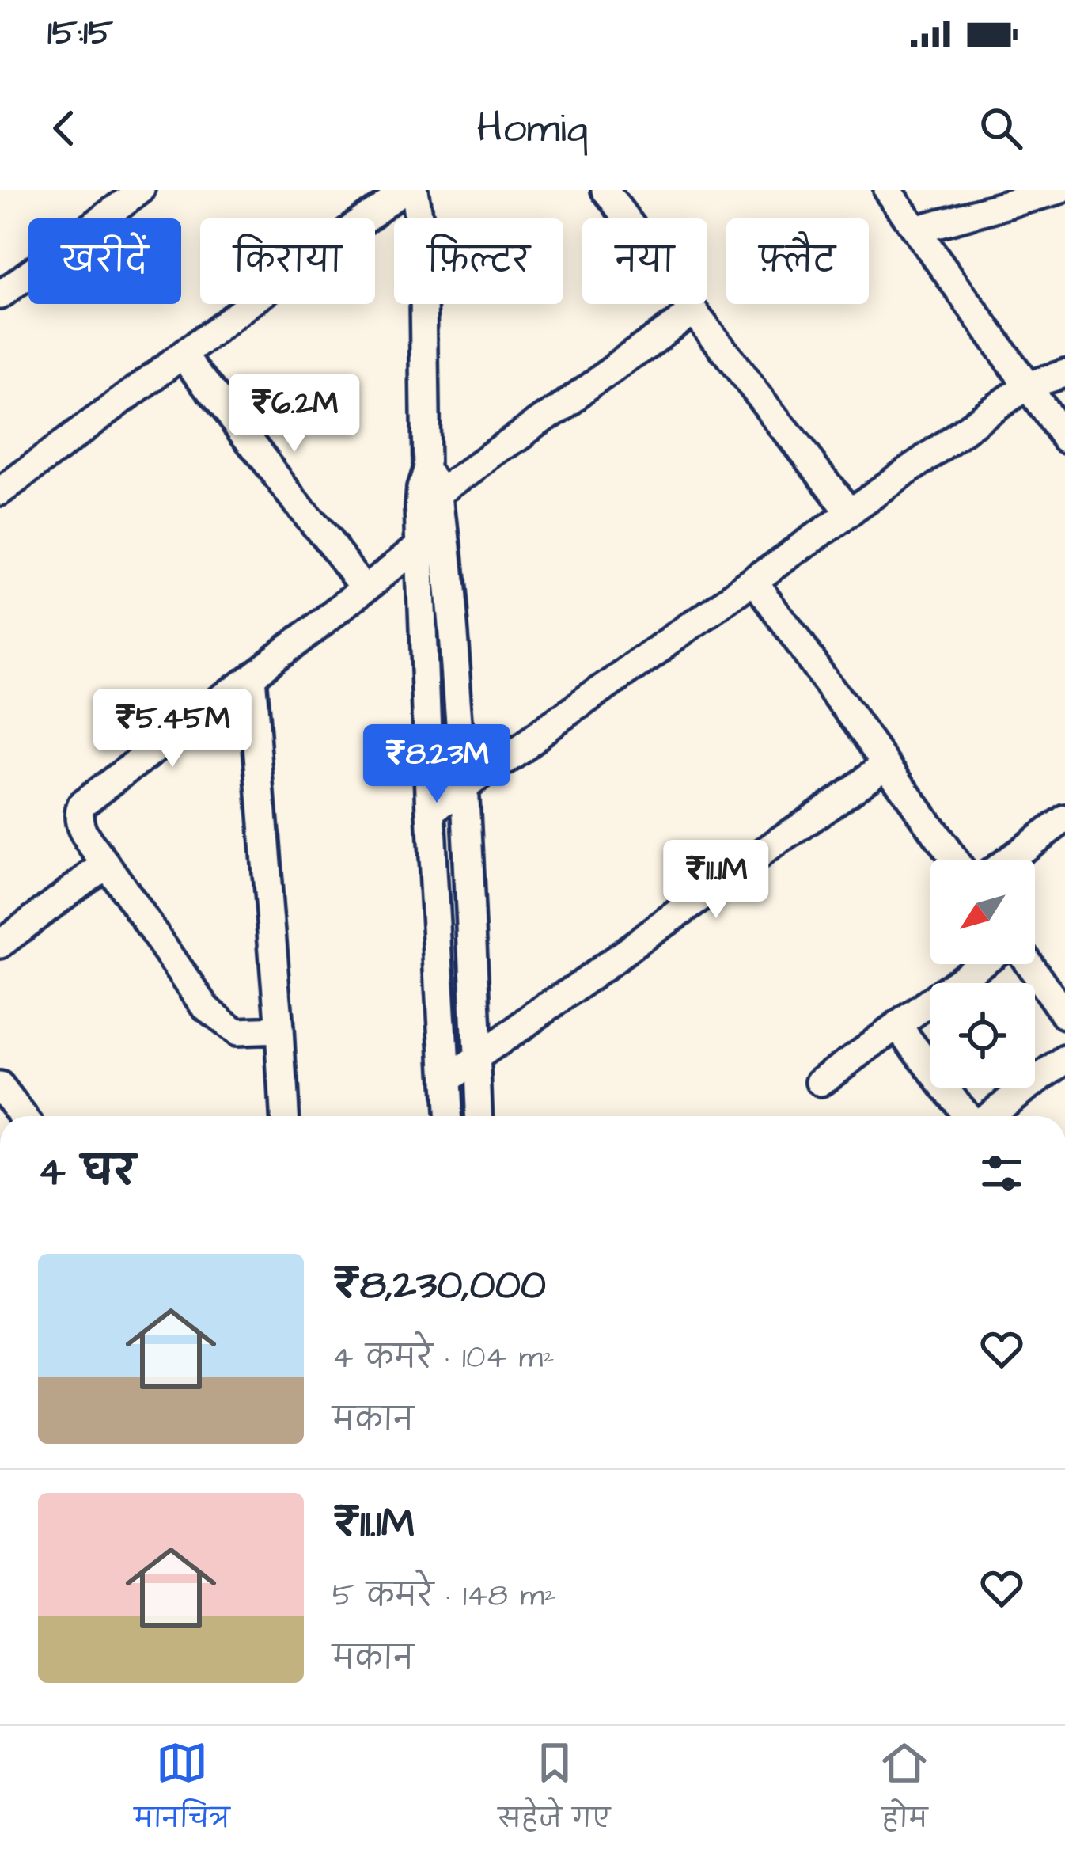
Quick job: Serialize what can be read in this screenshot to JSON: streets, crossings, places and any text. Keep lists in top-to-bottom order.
{
  "north": "bottom left",
  "page": {
    "status": "15:15",
    "header": "Homiq",
    "chip": [
      "खरीदें",
      "किराया",
      "फ़िल्टर",
      "नया",
      "फ़्लैट"
    ],
    "price": [
      "₹6.2M",
      "₹5.45M",
      "₹8.23M",
      "₹11.1M"
    ],
    "heading": "4 घर",
    "list": [
      {
        "name": "₹8,230,000",
        "note": "4 कमरे · 104 m² · मकान"
      },
      {
        "name": "₹11.1M",
        "note": "5 कमरे · 148 m² · मकान"
      }
    ],
    "tabs": ["मानचित्र", "सहेजे गए", "होम"]
  }
}
